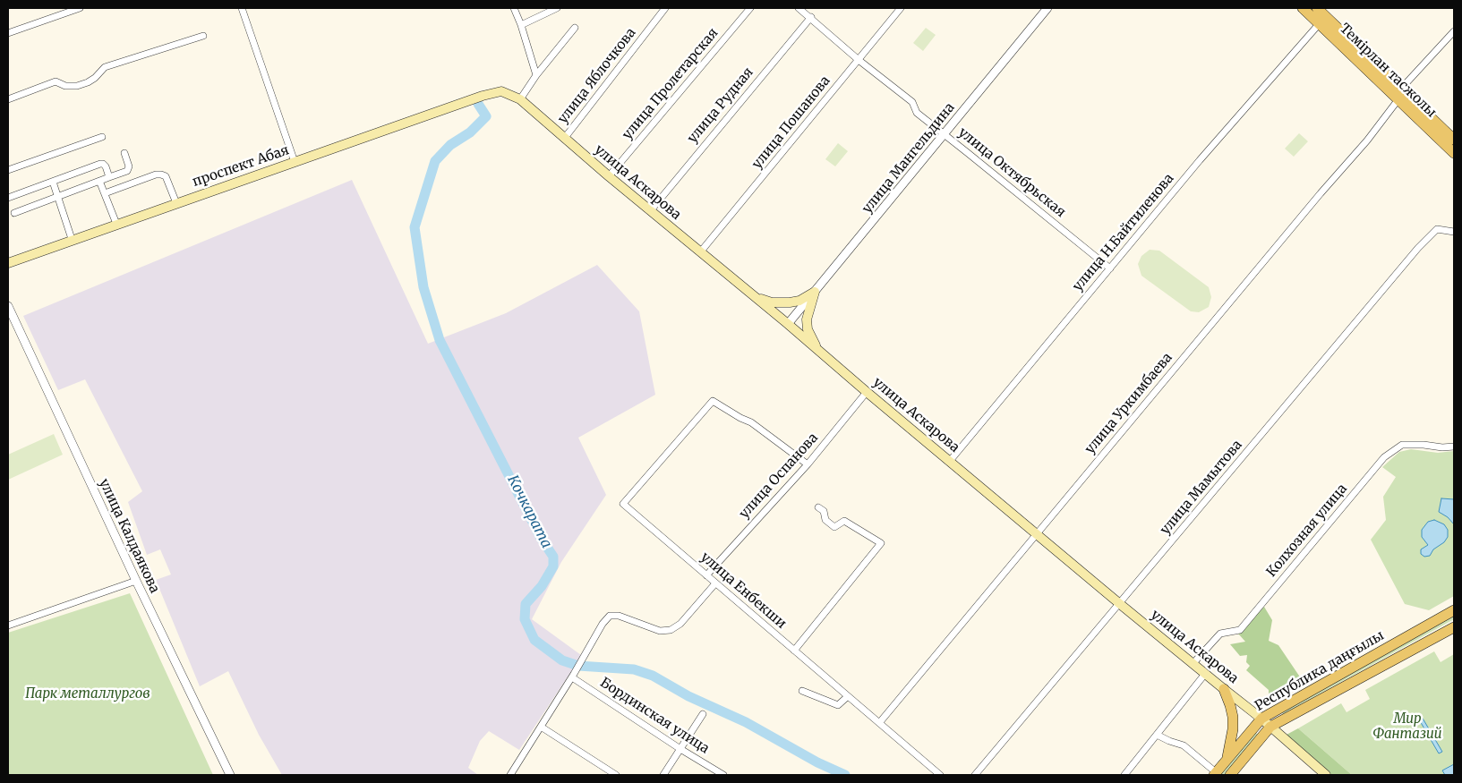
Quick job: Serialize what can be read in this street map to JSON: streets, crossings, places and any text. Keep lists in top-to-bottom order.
{
  "streets": {
    "main road": [
      "Темірлан тасжолы",
      "проспект Абая",
      "улица Аскарова",
      "Республика даңғылы"
    ],
    "street": [
      "улица Яблочкова",
      "улица Пролетарская",
      "улица Рудная",
      "улица Пошанова",
      "улица Мангельдина",
      "улица Октябрьская",
      "улица Н.Байтиленова",
      "улица Уркимбаева",
      "улица Оспанова",
      "улица Мамытова",
      "Колхозная улица",
      "улица Калдаякова",
      "улица Енбекши",
      "Бординская улица"
    ]
  },
  "crossings": [
    ["Темірлан тасжолы", "улица Н.Байтиленова"],
    ["Темірлан тасжолы", "улица Уркимбаева"],
    ["улица Яблочкова", "улица Аскарова"],
    ["улица Пролетарская", "улица Аскарова"],
    ["улица Рудная", "улица Октябрьская"],
    ["улица Рудная", "улица Аскарова"],
    ["улица Пошанова", "улица Октябрьская"],
    ["улица Пошанова", "улица Аскарова"],
    ["улица Мангельдина", "улица Октябрьская"],
    ["улица Мангельдина", "улица Аскарова"],
    ["проспект Абая", "улица Аскарова"],
    ["улица Октябрьская", "улица Н.Байтиленова"],
    ["улица Аскарова", "улица Н.Байтиленова"],
    ["улица Аскарова", "улица Уркимбаева"],
    ["улица Аскарова", "улица Оспанова"],
    ["улица Аскарова", "улица Мамытова"],
    ["улица Аскарова", "Колхозная улица"],
    ["улица Аскарова", "Республика даңғылы"],
    ["улица Уркимбаева", "улица Енбекши"],
    ["улица Оспанова", "улица Енбекши"]
  ],
  "water": ["Кочкарата"],
  "parks": ["Парк металлургов", "Мир Фантазий"]
}
